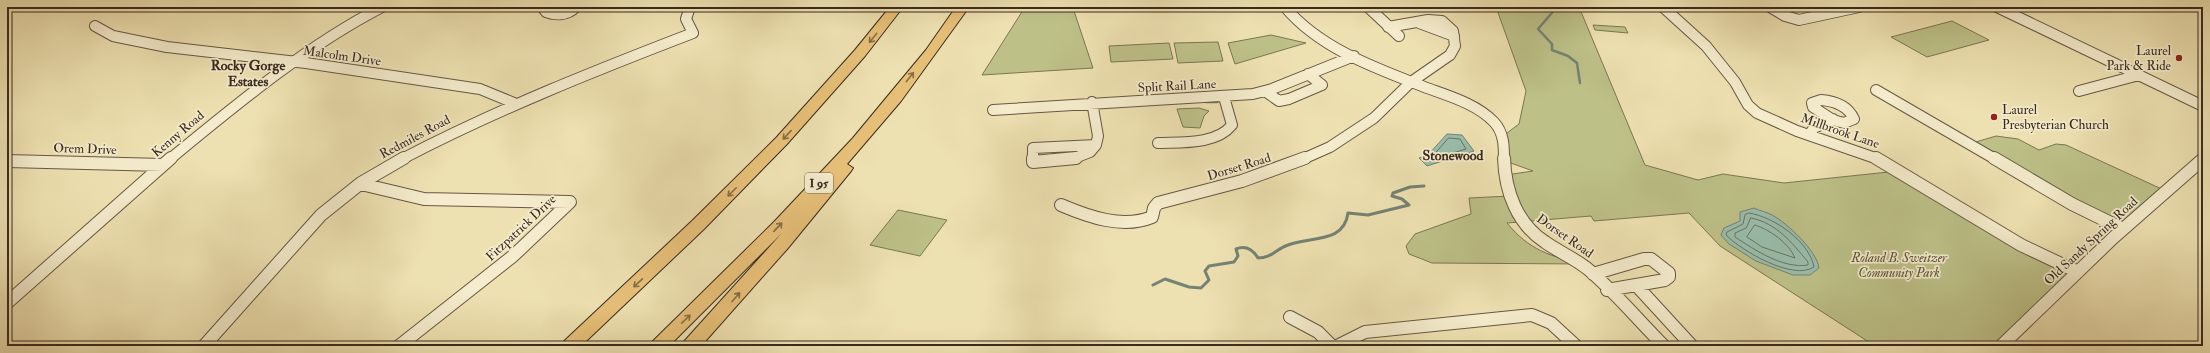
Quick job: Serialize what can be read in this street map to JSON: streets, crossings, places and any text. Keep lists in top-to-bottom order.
{
  "streets": {
    "highway": ["I 95"],
    "street": [
      "Malcolm Drive",
      "Split Rail Lane",
      "Millbrook Lane",
      "Kenny Road",
      "Redmiles Road",
      "Orem Drive",
      "Dorset Road",
      "Fitzpatrick Drive",
      "Old Sandy Spring Road"
    ]
  },
  "crossings": [
    ["Malcolm Drive", "Kenny Road"],
    ["Malcolm Drive", "Redmiles Road"],
    ["Split Rail Lane", "Dorset Road"],
    ["Millbrook Lane", "Old Sandy Spring Road"],
    ["Kenny Road", "Orem Drive"],
    ["Redmiles Road", "Fitzpatrick Drive"]
  ],
  "districts": ["Rocky Gorge Estates", "Stonewood"],
  "parks": ["Roland B. Sweitzer Community Park"],
  "places": ["Laurel Park & Ride", "Laurel Presbyterian Church"]
}
